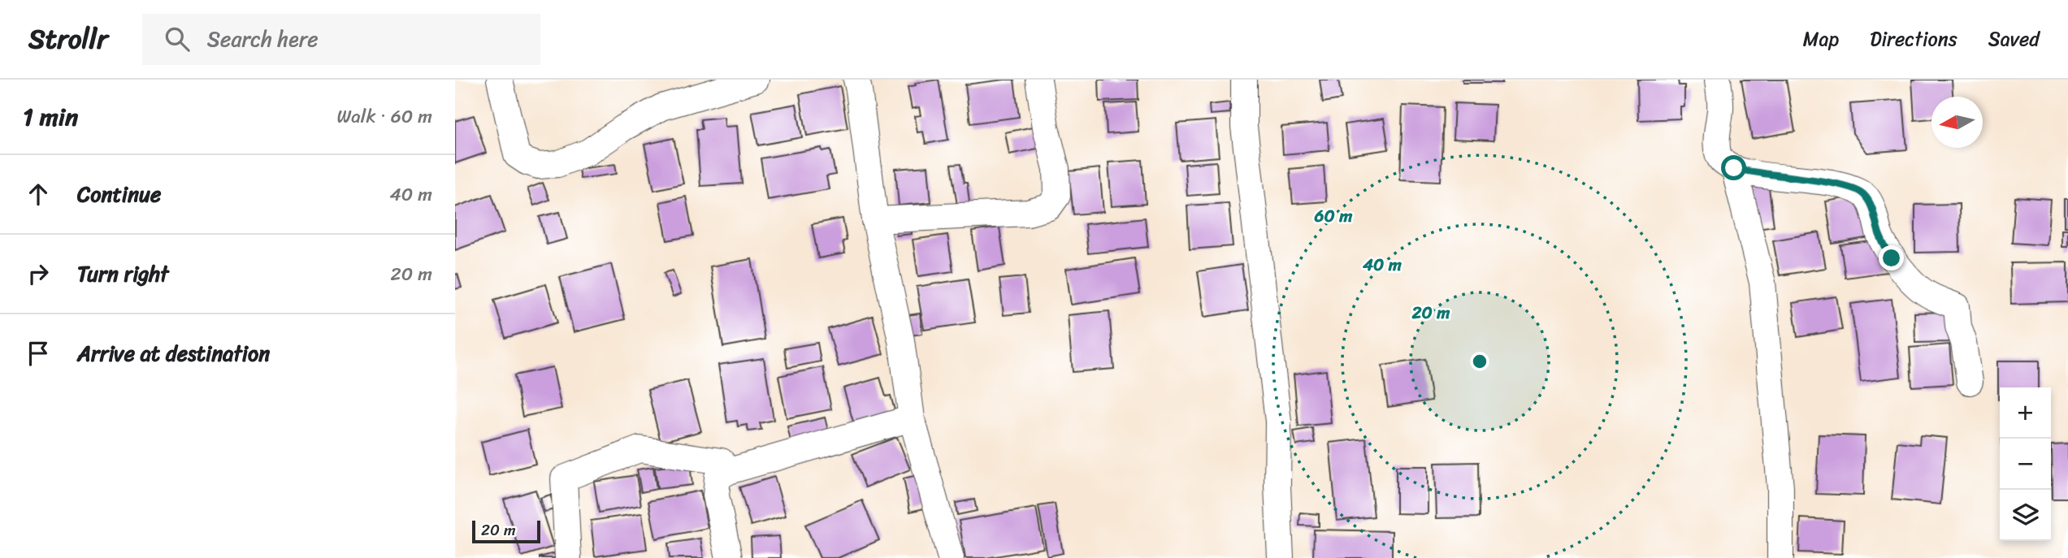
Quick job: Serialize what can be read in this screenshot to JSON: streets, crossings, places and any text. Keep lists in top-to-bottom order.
{
  "scale_bar": "20 m",
  "north": "left",
  "page": {
    "header": "Strollr",
    "search": "Search here",
    "nav": ["Map", "Directions", "Saved"],
    "heading": ["1 min", "Walk · 60 m"],
    "list": [
      ["Continue", "40 m"],
      ["Turn right", "20 m"],
      "Arrive at destination"
    ],
    "map_buttons": ["+", "−"],
    "scale": "20 m"
  },
  "rings": ["60 m", "40 m", "20 m"]
}
